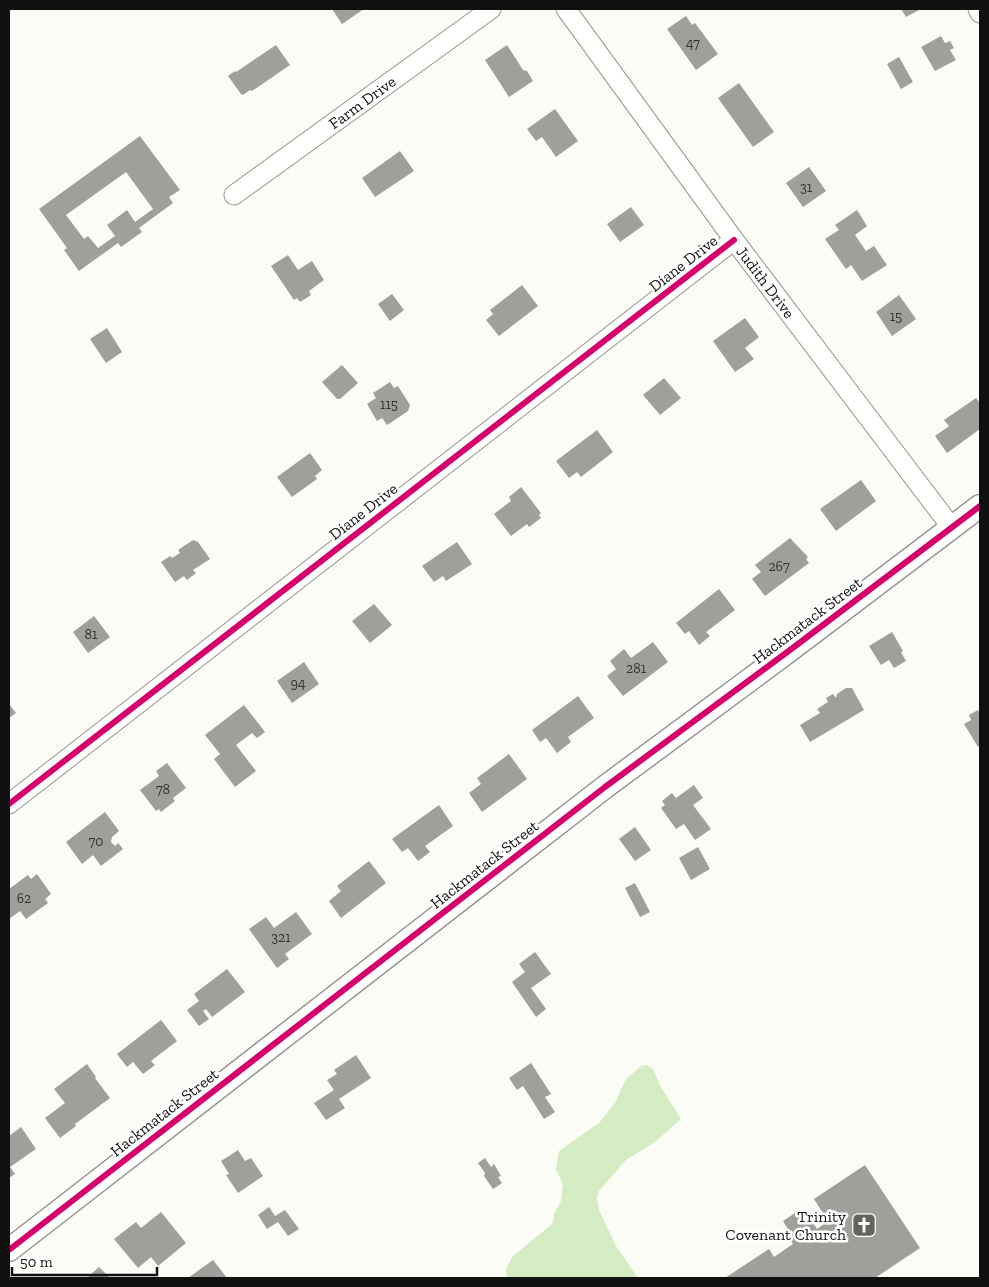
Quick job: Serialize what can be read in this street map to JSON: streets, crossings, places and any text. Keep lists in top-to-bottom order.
{
  "streets": {
    "street": [
      "Farm Drive",
      "Diane Drive",
      "Judith Drive",
      "Hackmatack Street"
    ]
  },
  "crossings": [
    ["Diane Drive", "Judith Drive"],
    ["Judith Drive", "Hackmatack Street"]
  ],
  "places": {
    "church": ["Trinity Covenant Church"]
  },
  "house_numbers": [
    "47",
    "31",
    "15",
    "115",
    "267",
    "81",
    "281",
    "94",
    "78",
    "70",
    "62",
    "321"
  ],
  "scale_bar": "50 m"
}
